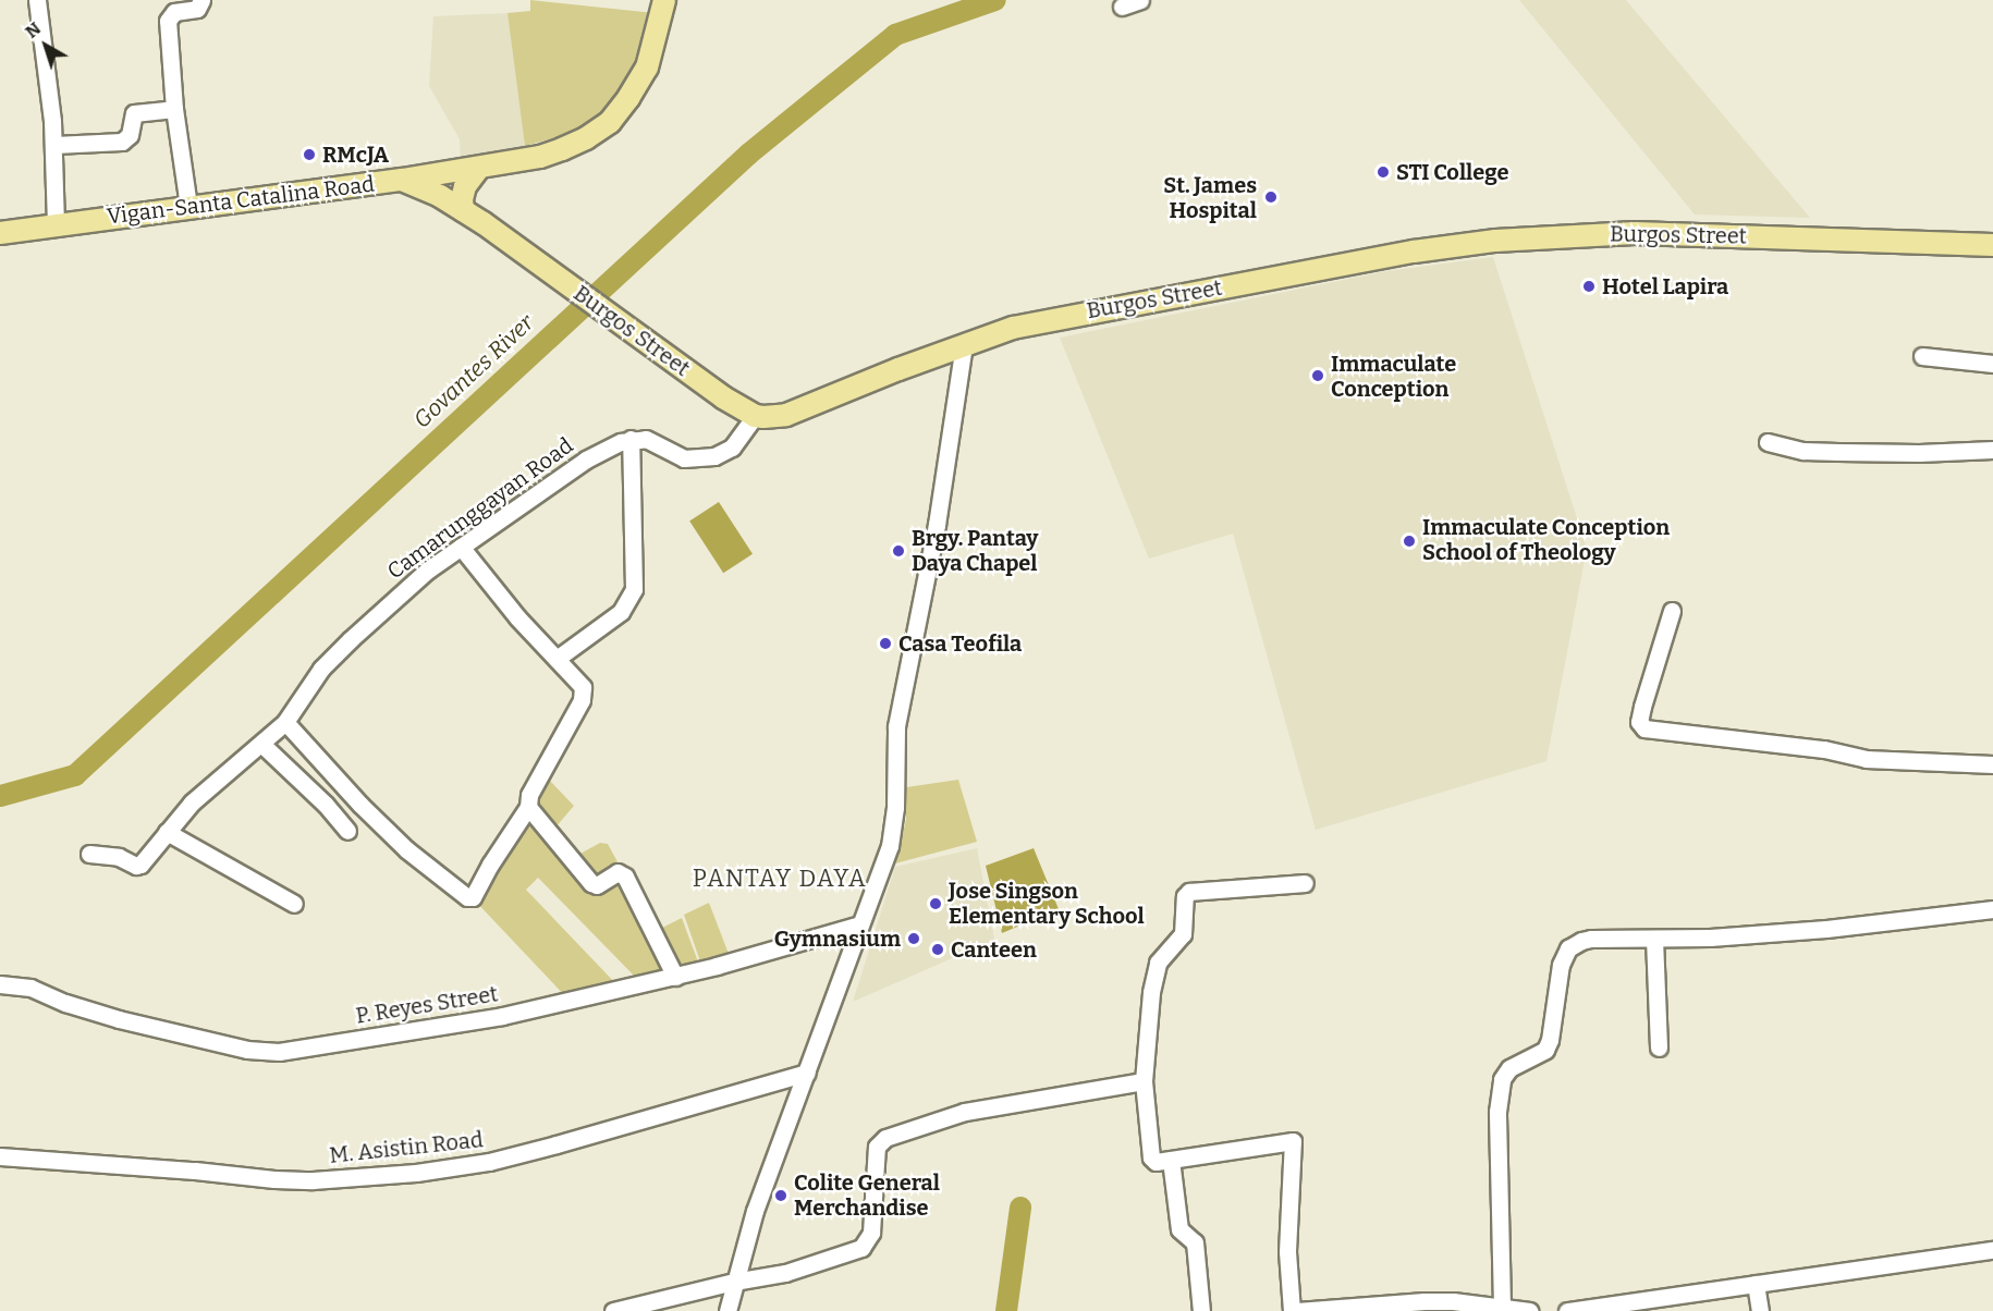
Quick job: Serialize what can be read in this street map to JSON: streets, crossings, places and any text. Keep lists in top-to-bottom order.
{
  "streets": {
    "main road": ["Vigan-Santa Catalina Road", "Burgos Street"],
    "street": ["Camarunggayan Road", "P. Reyes Street", "M. Asistin Road"]
  },
  "crossings": [
    ["Vigan-Santa Catalina Road", "Burgos Street"],
    ["Burgos Street", "Camarunggayan Road"]
  ],
  "districts": ["PANTAY DAYA"],
  "water": ["Govantes River"],
  "places": [
    "RMcJA",
    "STI College",
    "St. James Hospital",
    "Hotel Lapira",
    "Immaculate Conception",
    "Immaculate Conception School of Theology",
    "Brgy. Pantay Daya Chapel",
    "Casa Teofila",
    "Jose Singson Elementary School",
    "Gymnasium",
    "Canteen",
    "Colite General Merchandise"
  ],
  "north": "top left"
}
